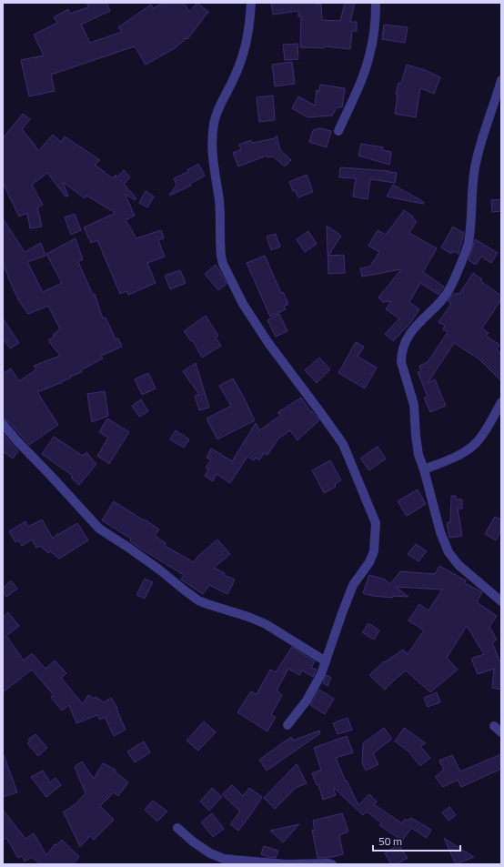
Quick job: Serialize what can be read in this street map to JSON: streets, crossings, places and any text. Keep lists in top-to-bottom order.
{
  "scale_bar": "50 m"
}
